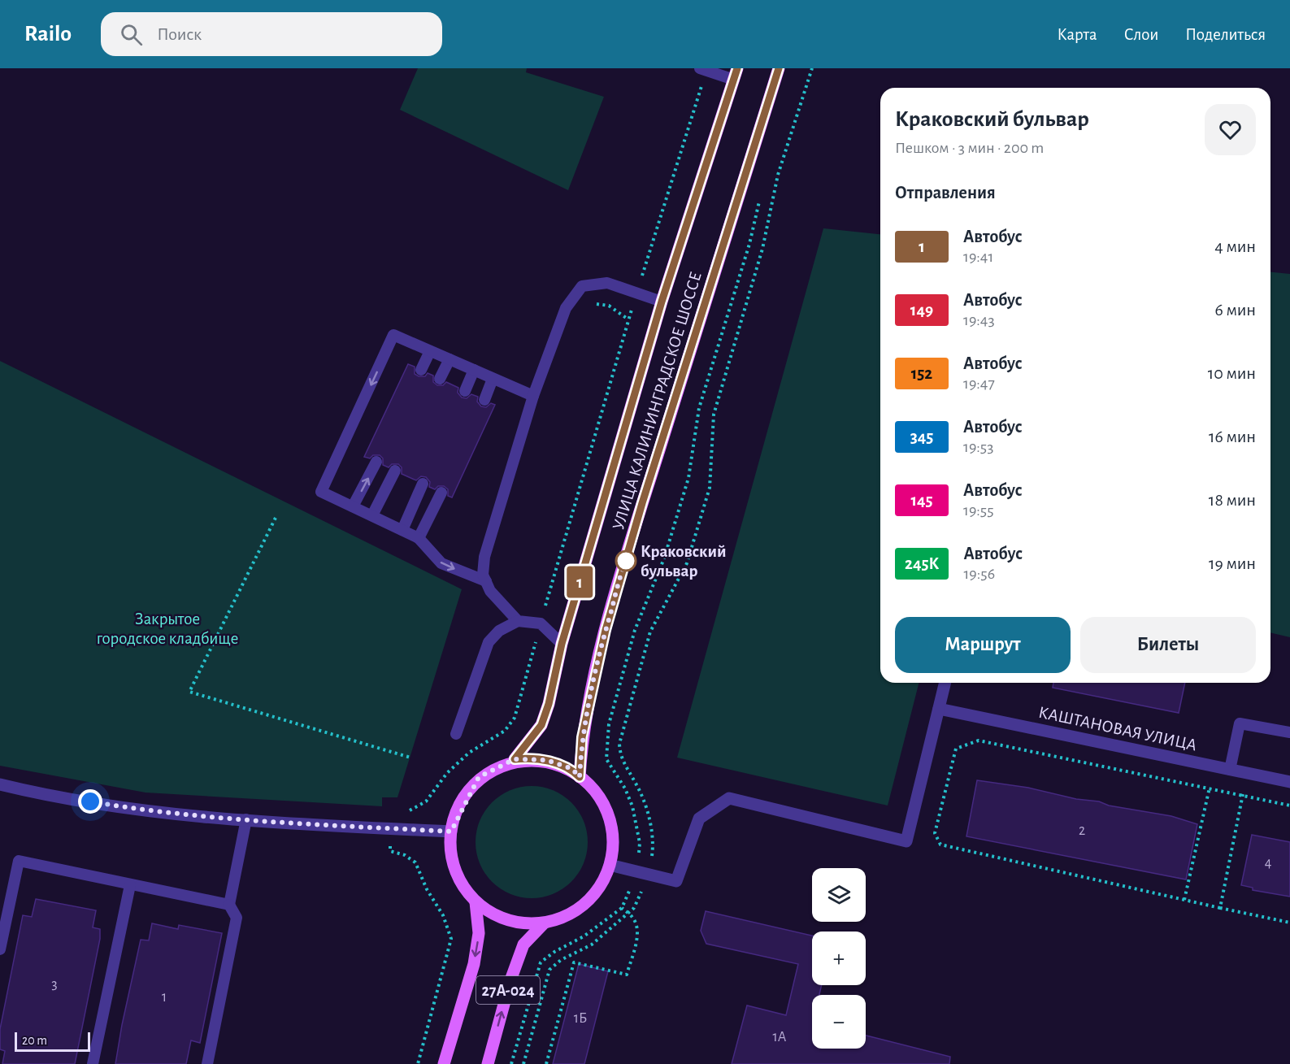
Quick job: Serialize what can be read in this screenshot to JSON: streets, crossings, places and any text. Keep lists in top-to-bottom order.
{
  "streets": {
    "main road": ["УЛИЦА КАЛИНИНГРАДСКОЕ ШОССЕ", "27А-024"],
    "street": ["КАШТАНОВАЯ УЛИЦА"]
  },
  "crossings": [
    ["УЛИЦА КАЛИНИНГРАДСКОЕ ШОССЕ", "27А-024"]
  ],
  "parks": ["Закрытое городское кладбище"],
  "places": ["Краковский бульвар"],
  "lines": ["bus line 1"],
  "house_numbers": [
    "2",
    "4",
    "3",
    "1",
    "1Б",
    "1А"
  ],
  "scale_bar": "20 m",
  "page": {
    "header": "Railo",
    "search": "Поиск",
    "nav": ["Карта", "Слои", "Поделиться"],
    "on_map": "1",
    "heading": [
      ["Краковский бульвар", "Пешком · 3 мин · 200 m"],
      "Отправления"
    ],
    "list": [
      {
        "mark": "1",
        "name": "Автобус",
        "note": "19:41",
        "value": "4 мин"
      },
      {
        "mark": "149",
        "name": "Автобус",
        "note": "19:43",
        "value": "6 мин"
      },
      {
        "mark": "152",
        "name": "Автобус",
        "note": "19:47",
        "value": "10 мин"
      },
      {
        "mark": "345",
        "name": "Автобус",
        "note": "19:53",
        "value": "16 мин"
      },
      {
        "mark": "145",
        "name": "Автобус",
        "note": "19:55",
        "value": "18 мин"
      },
      {
        "mark": "245К",
        "name": "Автобус",
        "note": "19:56",
        "value": "19 мин"
      }
    ],
    "buttons": ["Маршрут", "Билеты"],
    "map_buttons": ["+", "−"],
    "scale": "20 m"
  }
}
